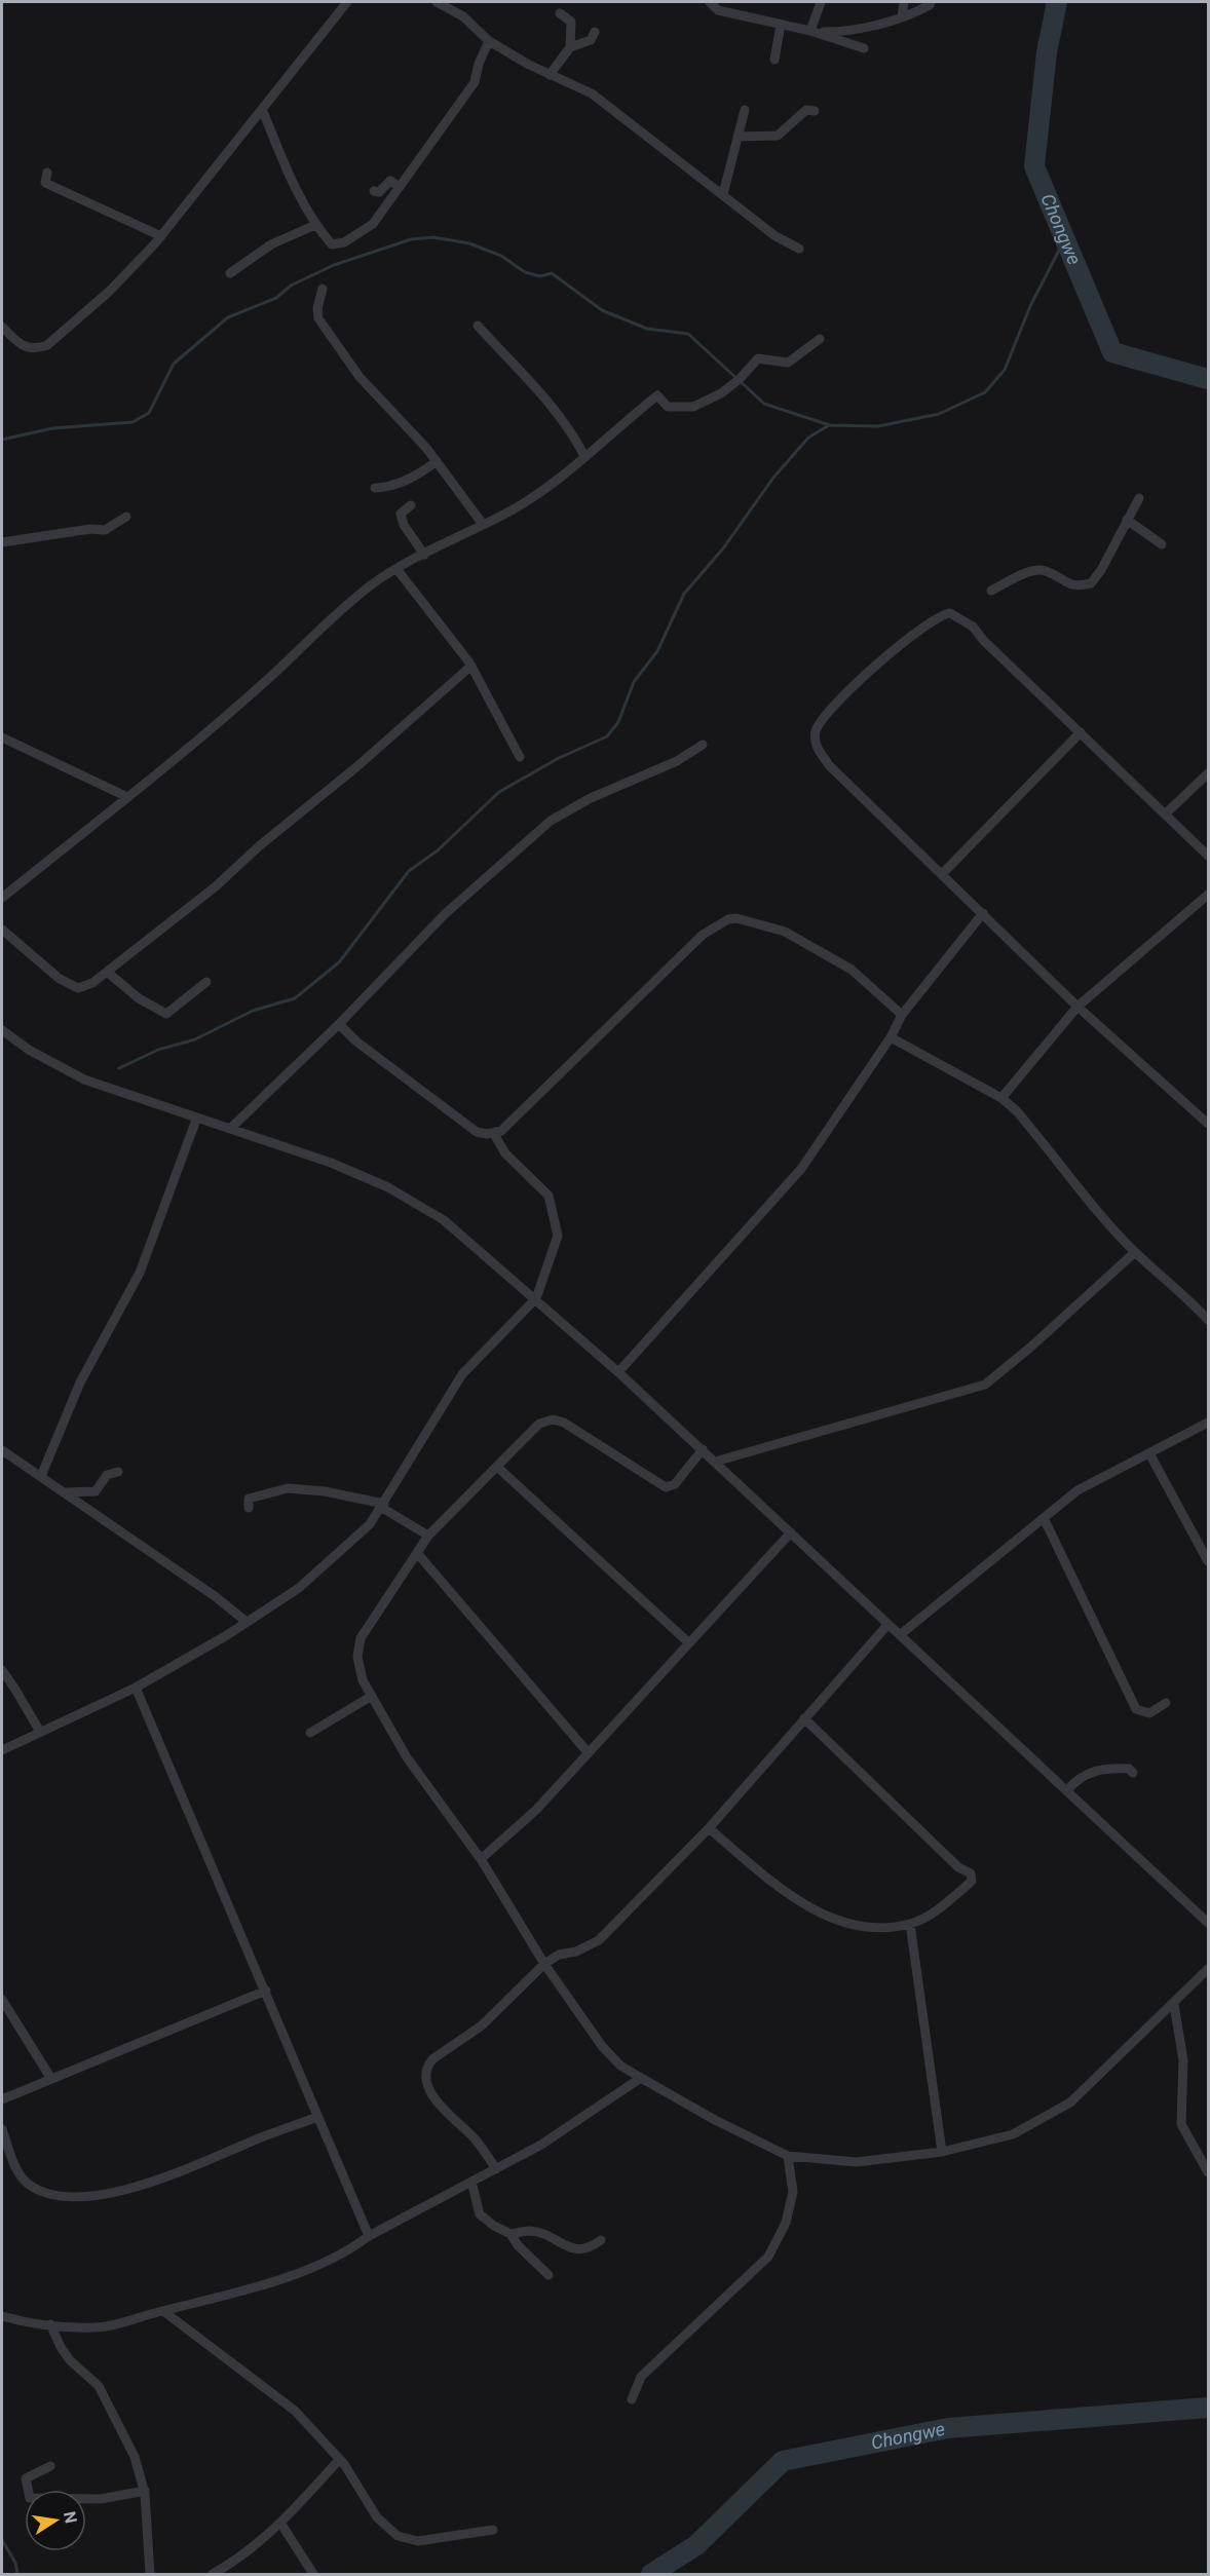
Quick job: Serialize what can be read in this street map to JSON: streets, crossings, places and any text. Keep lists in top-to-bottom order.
{
  "water": ["Chongwe"],
  "north": "right"
}
